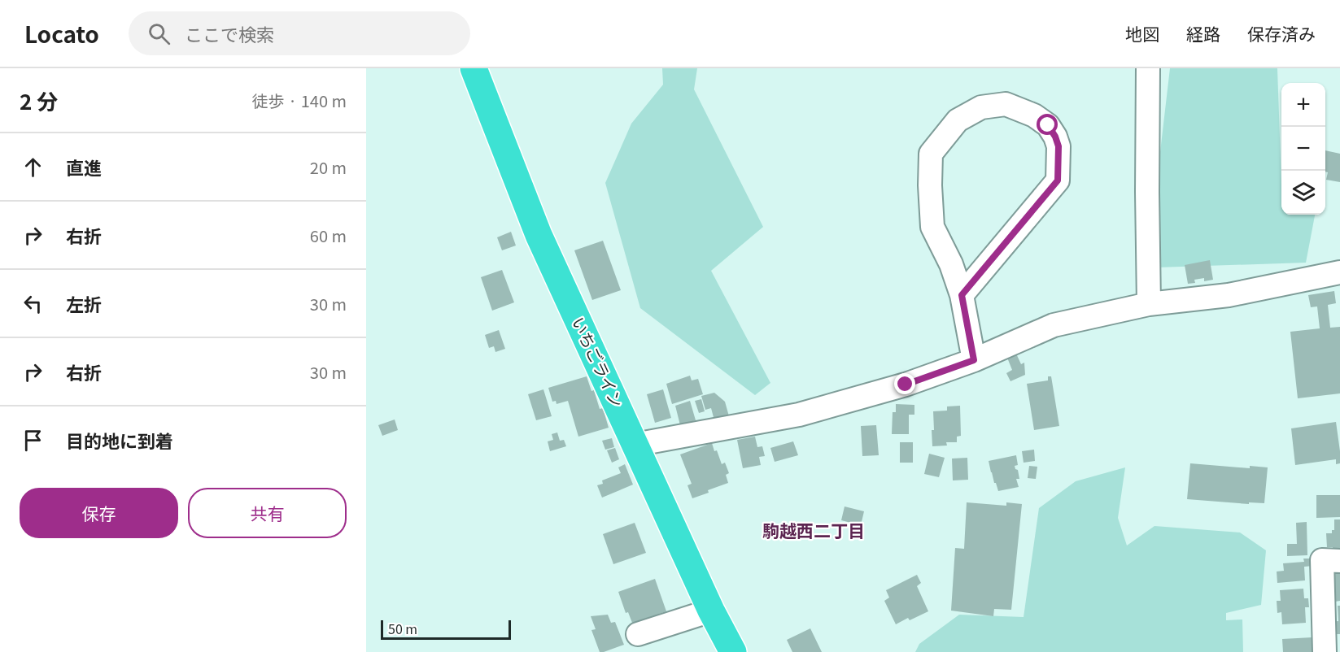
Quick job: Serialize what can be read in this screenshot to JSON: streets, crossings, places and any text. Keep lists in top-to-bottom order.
{
  "streets": {
    "highway": ["いちごライン"]
  },
  "districts": ["駒越西二丁目"],
  "scale_bar": "50 m",
  "page": {
    "header": "Locato",
    "search": "ここで検索",
    "nav": ["地図", "経路", "保存済み"],
    "heading": ["2 分", "徒歩 · 140 m"],
    "map_buttons": ["+", "−"],
    "list": [
      ["直進", "20 m"],
      ["右折", "60 m"],
      ["左折", "30 m"],
      ["右折", "30 m"],
      "目的地に到着"
    ],
    "buttons": ["保存", "共有"],
    "scale": "50 m"
  }
}
